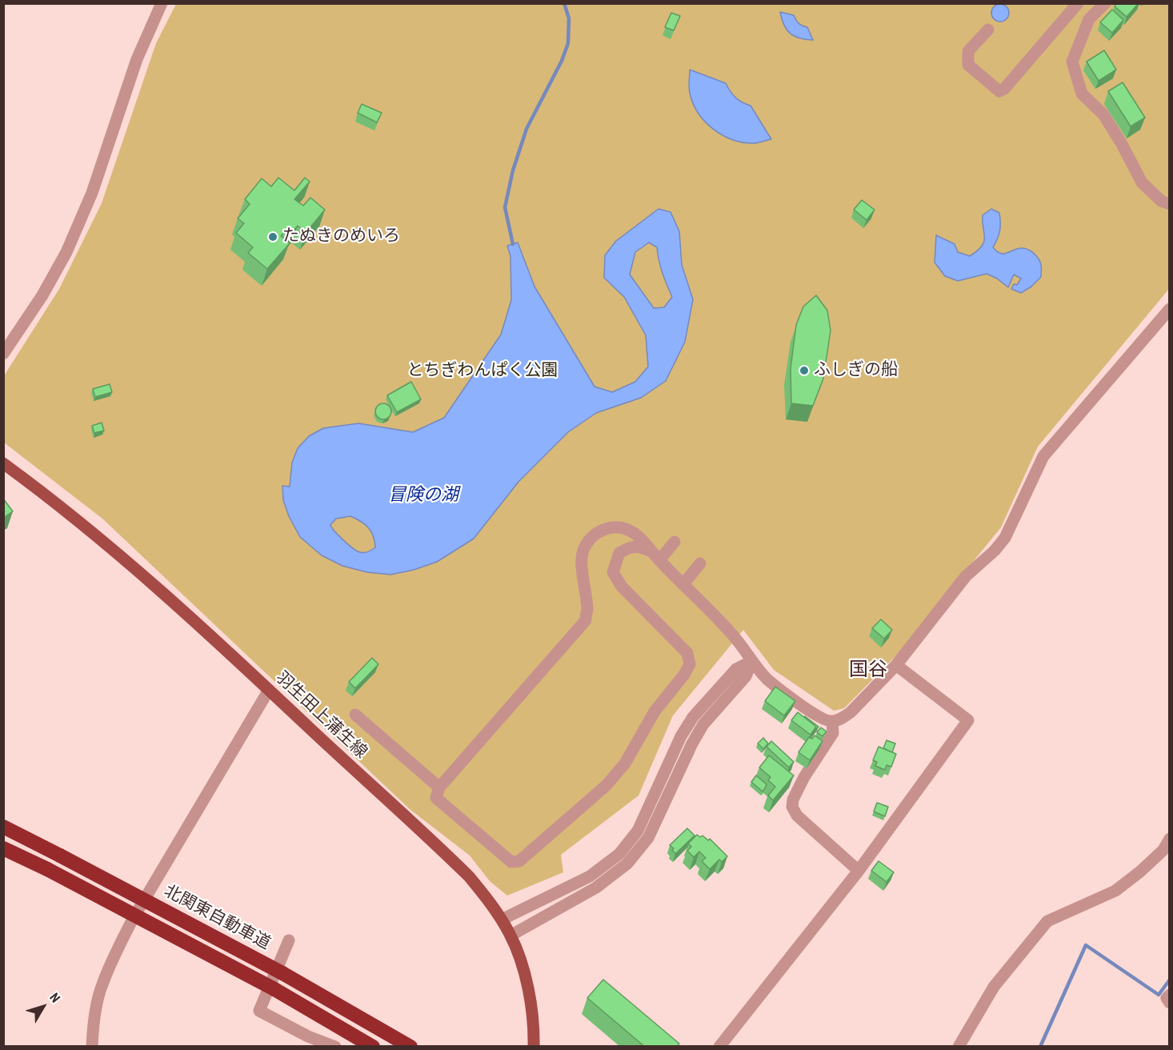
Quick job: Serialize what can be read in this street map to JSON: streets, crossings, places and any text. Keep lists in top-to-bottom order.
{
  "streets": {
    "highway": ["北関東自動車道"],
    "main road": ["羽生田上蒲生線"]
  },
  "districts": ["国谷"],
  "water": ["冒険の湖"],
  "parks": ["とちぎわんぱく公園"],
  "places": ["たぬきのめいろ", "ふしぎの船"],
  "north": "top right"
}
